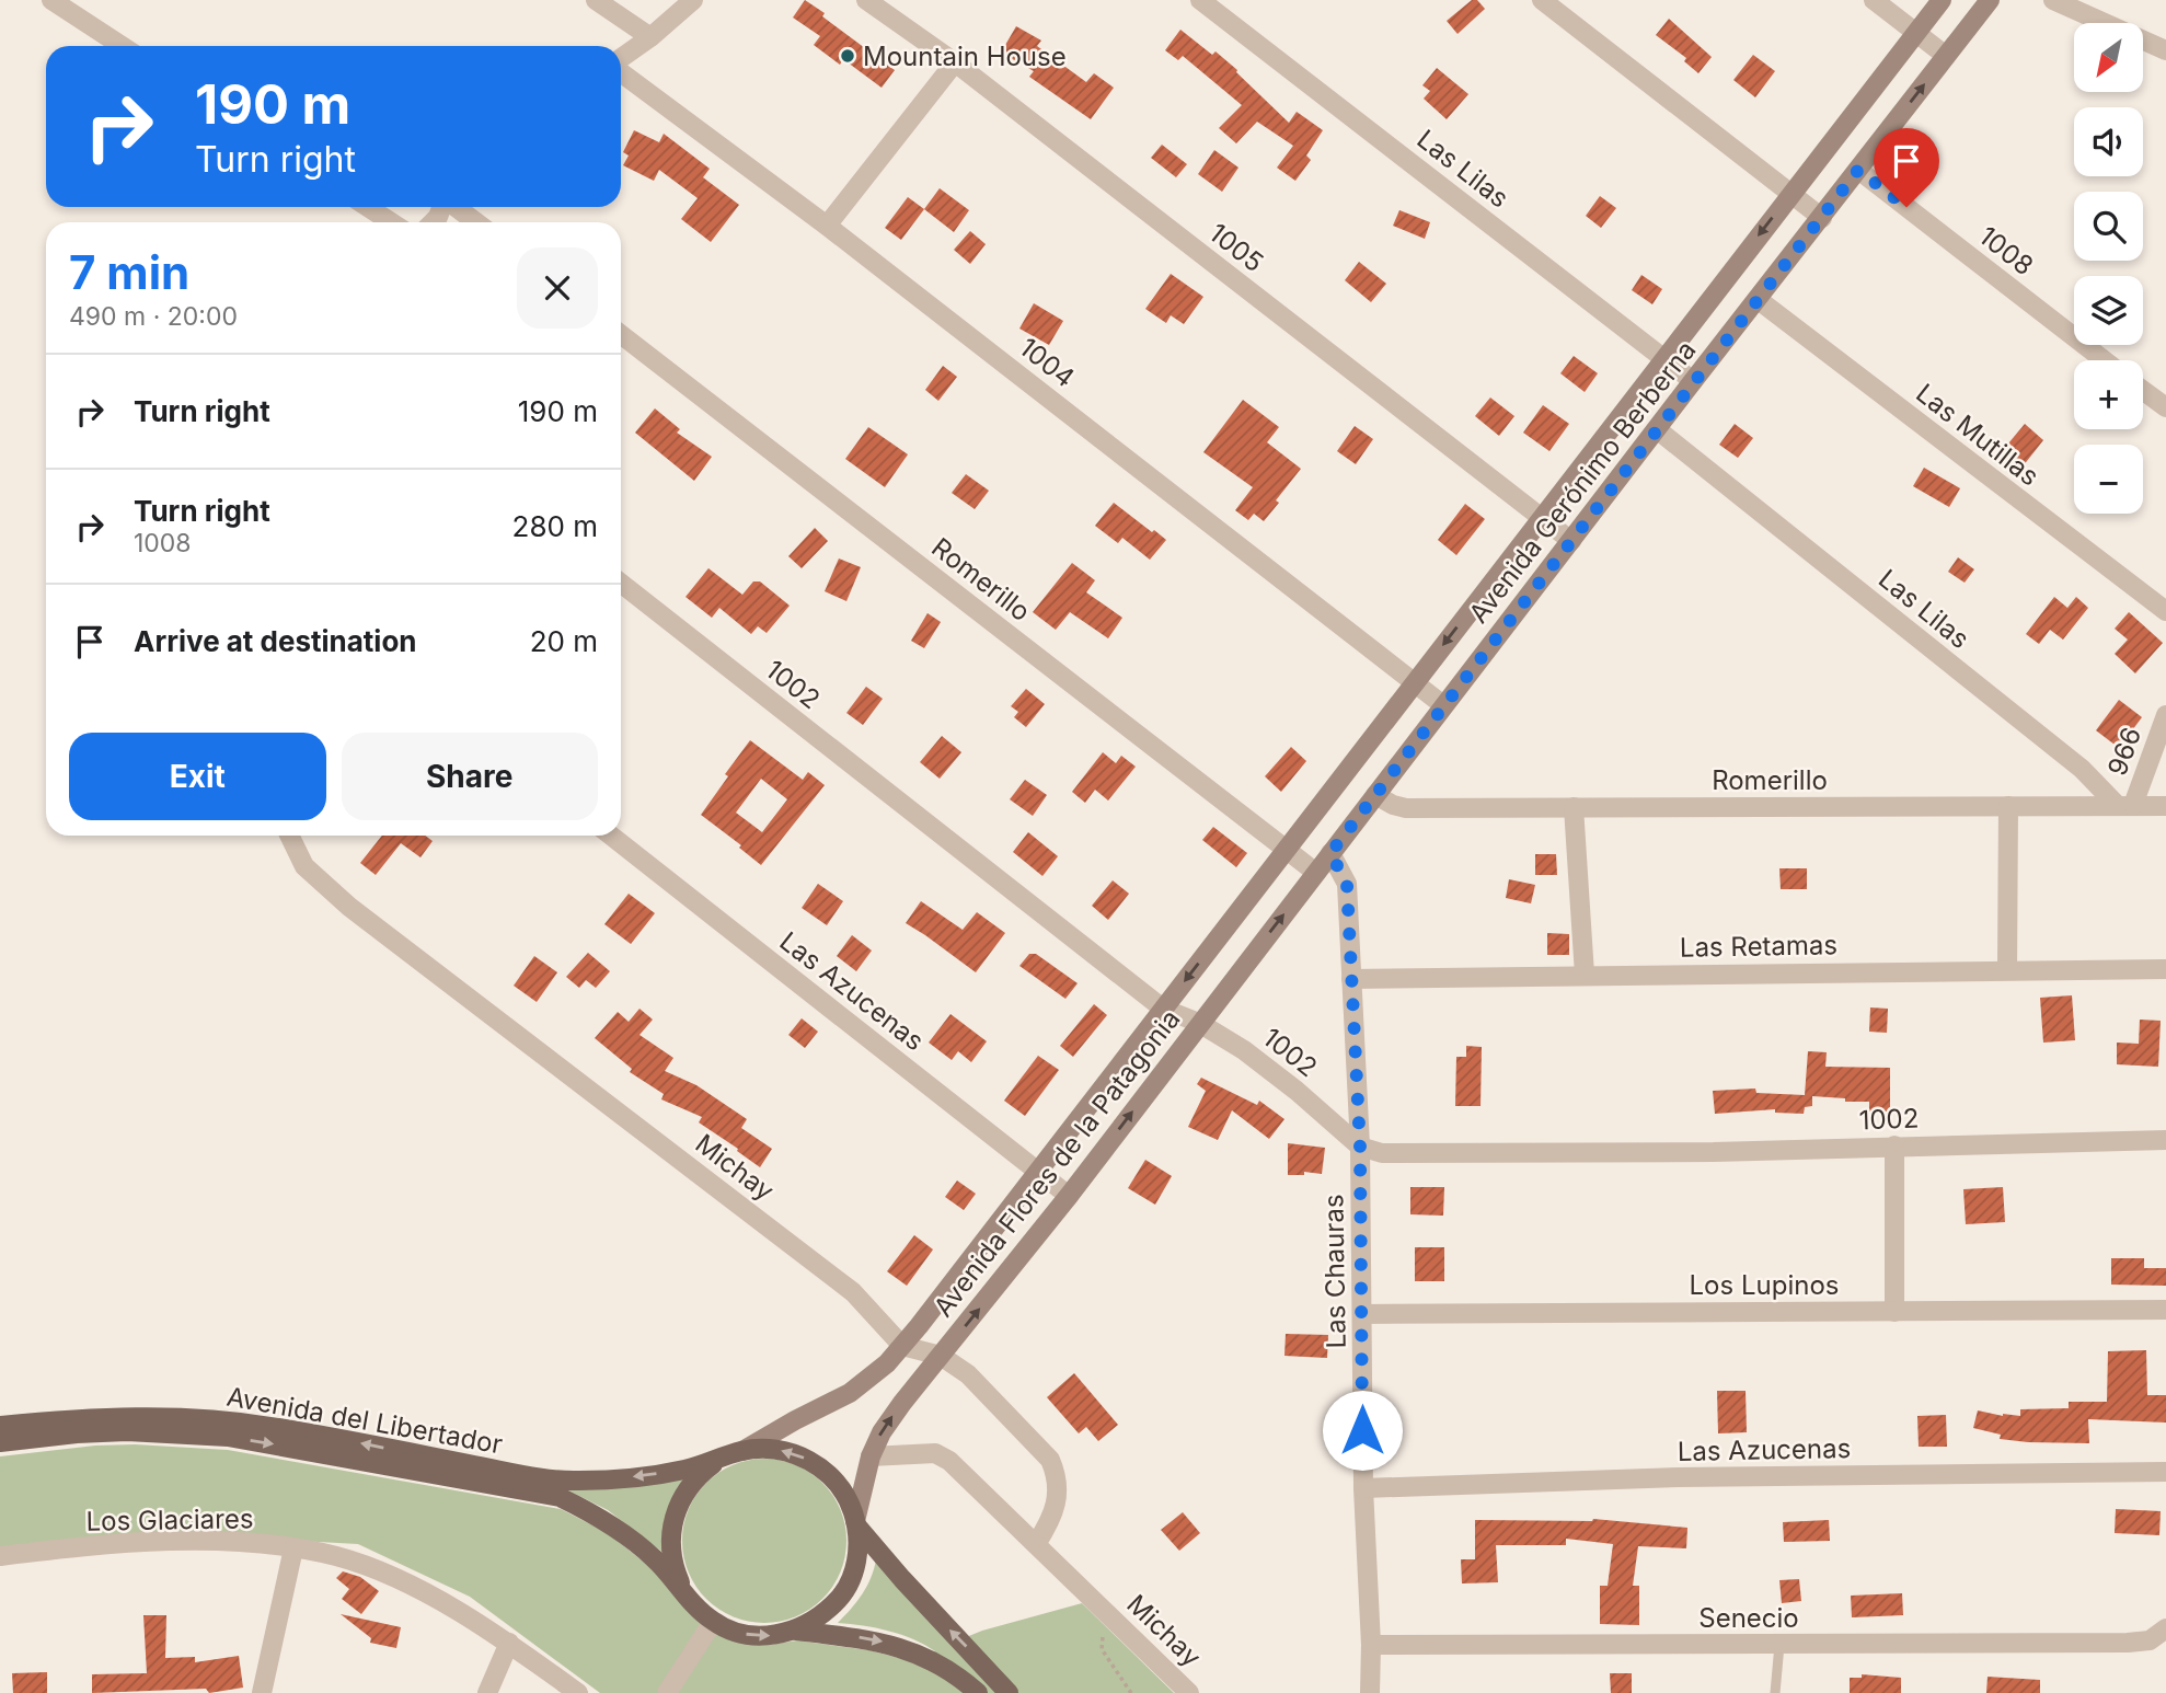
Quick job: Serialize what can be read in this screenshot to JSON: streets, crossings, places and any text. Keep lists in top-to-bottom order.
{
  "streets": {
    "main road": ["Avenida del Libertador"],
    "street": [
      "Las Lilas",
      "1005",
      "1008",
      "1004",
      "Las Mutillas",
      "Avenida Gerónimo Berberna",
      "Romerillo",
      "1002",
      "966",
      "Las Retamas",
      "Las Azucenas",
      "Avenida Flores de la Patagonia",
      "Michay",
      "Las Chauras",
      "Los Lupinos",
      "Los Glaciares",
      "Senecio"
    ]
  },
  "crossings": [
    ["Las Lilas", "Avenida Gerónimo Berberna"],
    ["Las Lilas", "Romerillo"],
    ["Las Lilas", "966"],
    ["1005", "Avenida Gerónimo Berberna"],
    ["1008", "Avenida Gerónimo Berberna"],
    ["1004", "Avenida Gerónimo Berberna"],
    ["Las Mutillas", "Avenida Gerónimo Berberna"],
    ["Avenida Gerónimo Berberna", "Romerillo"],
    ["Avenida Gerónimo Berberna", "Avenida Flores de la Patagonia"],
    ["Avenida Gerónimo Berberna", "Las Chauras"],
    ["Romerillo", "966"],
    ["Romerillo", "Avenida Flores de la Patagonia"],
    ["1002", "Avenida Flores de la Patagonia"],
    ["1002", "Las Chauras"],
    ["Las Retamas", "Las Chauras"],
    ["Las Azucenas", "Avenida Flores de la Patagonia"],
    ["Las Azucenas", "Las Chauras"],
    ["Avenida Flores de la Patagonia", "Michay"],
    ["Avenida Flores de la Patagonia", "Las Chauras"],
    ["Avenida Flores de la Patagonia", "Avenida del Libertador"],
    ["Las Chauras", "Los Lupinos"],
    ["Las Chauras", "Senecio"]
  ],
  "places": ["Mountain House"],
  "north": "bottom left",
  "page": {
    "map_buttons": ["+", "−"],
    "turn": ["190 m", "Turn right"],
    "heading": ["7 min", "490 m · 20:00"],
    "list": [
      {
        "name": "Turn right",
        "value": "190 m"
      },
      {
        "name": "Turn right",
        "note": "1008",
        "value": "280 m"
      },
      {
        "name": "Arrive at destination",
        "value": "20 m"
      }
    ],
    "buttons": ["Exit", "Share"]
  }
}
